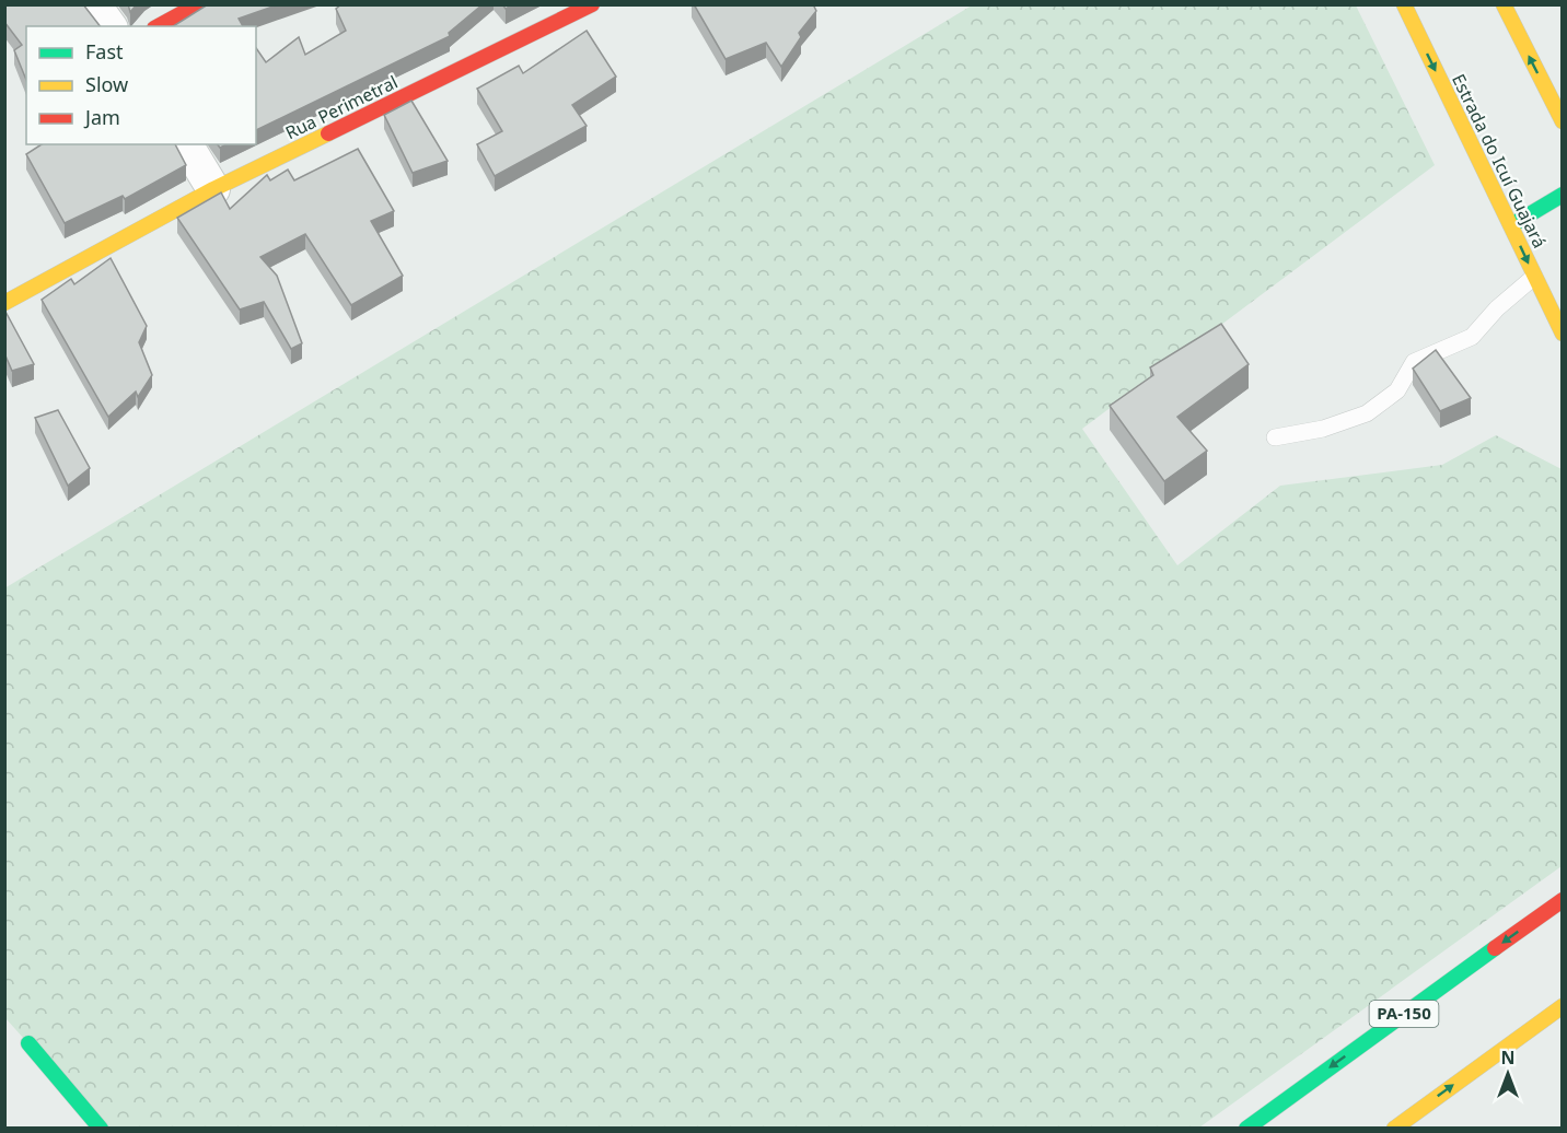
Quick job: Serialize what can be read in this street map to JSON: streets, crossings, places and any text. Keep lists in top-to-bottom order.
{
  "streets": {
    "main road": ["Rua Perimetral", "Estrada do Icuí Guajará", "PA-150"]
  },
  "legend": ["Fast", "Slow", "Jam"],
  "north": "top"
}
